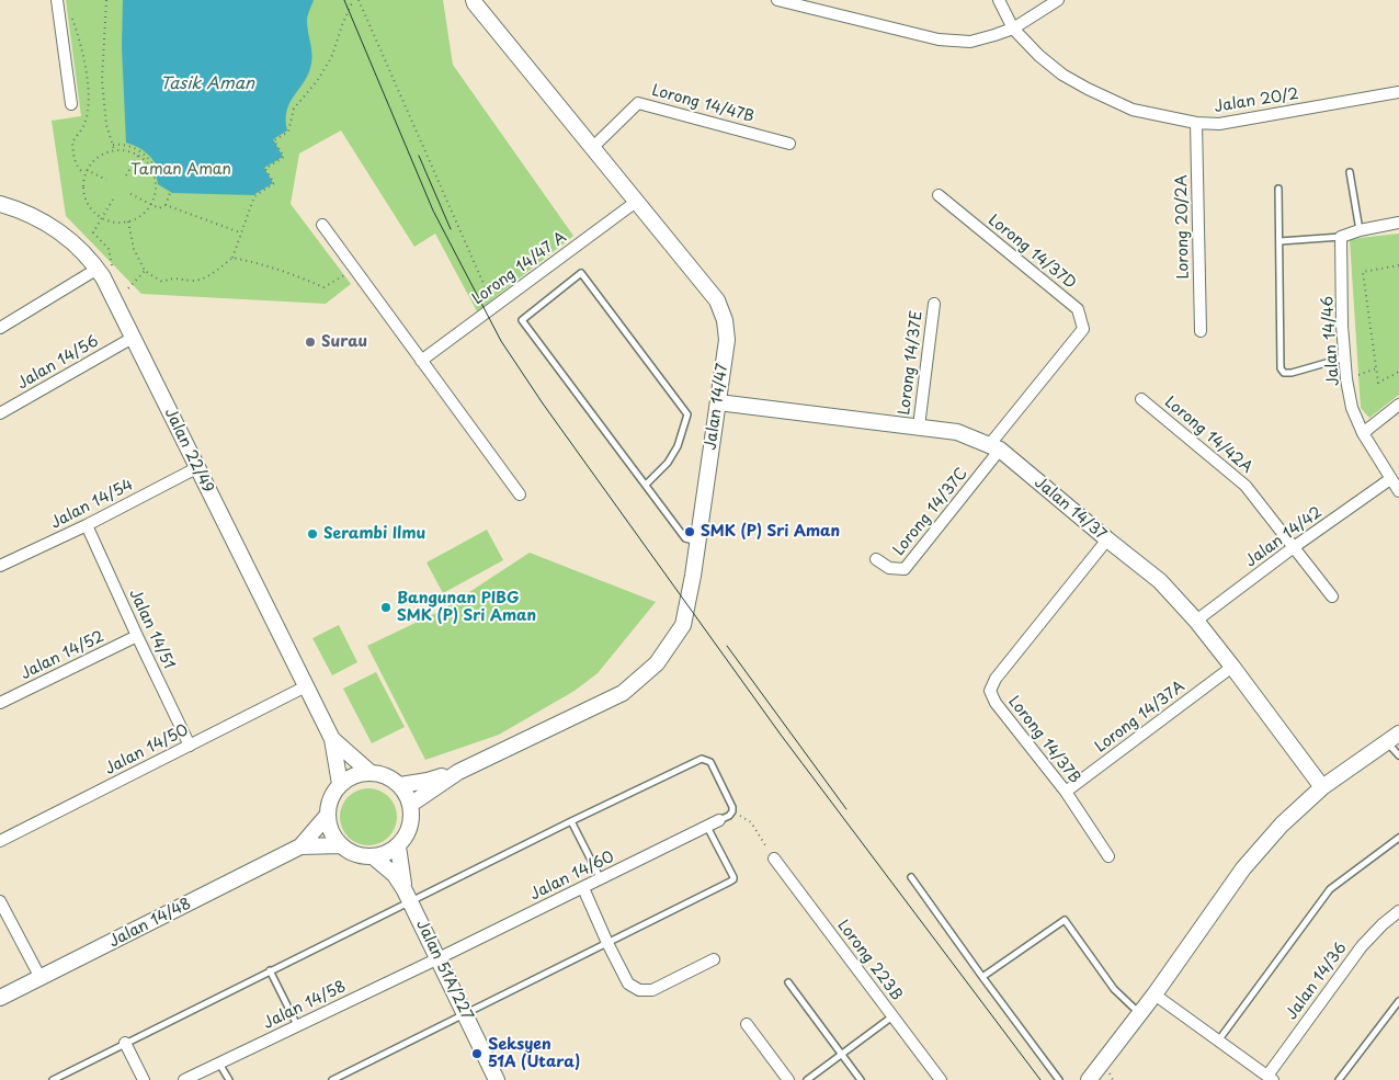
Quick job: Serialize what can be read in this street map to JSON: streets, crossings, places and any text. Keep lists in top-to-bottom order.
{
  "streets": {
    "street": [
      "Jalan 20/2",
      "Lorong 14/47B",
      "Lorong 20/2A",
      "Lorong 14/37D",
      "Lorong 14/47 A",
      "Jalan 14/46",
      "Jalan 14/56",
      "Lorong 14/37E",
      "Jalan 14/47",
      "Lorong 14/42A",
      "Jalan 22/49",
      "Jalan 14/54",
      "Jalan 14/37",
      "Lorong 14/37C",
      "Jalan 14/42",
      "Jalan 14/51",
      "Jalan 14/52",
      "Lorong 14/37A",
      "Lorong 14/37B",
      "Jalan 14/50",
      "Jalan 14/60",
      "Jalan 14/48",
      "Lorong 223B",
      "Jalan 51A/227",
      "Jalan 14/36",
      "Jalan 14/58"
    ]
  },
  "crossings": [
    ["Jalan 20/2", "Lorong 20/2A"],
    ["Lorong 14/47B", "Jalan 14/47"],
    ["Lorong 14/37D", "Jalan 14/37"],
    ["Lorong 14/37D", "Lorong 14/37C"],
    ["Lorong 14/47 A", "Jalan 14/47"],
    ["Jalan 14/46", "Jalan 14/42"],
    ["Jalan 14/56", "Jalan 22/49"],
    ["Lorong 14/37E", "Jalan 14/37"],
    ["Jalan 14/47", "Jalan 22/49"],
    ["Jalan 14/47", "Jalan 14/37"],
    ["Jalan 14/47", "Jalan 14/48"],
    ["Jalan 14/47", "Jalan 51A/227"],
    ["Lorong 14/42A", "Jalan 14/42"],
    ["Jalan 22/49", "Jalan 14/54"],
    ["Jalan 22/49", "Jalan 14/50"],
    ["Jalan 22/49", "Jalan 14/48"],
    ["Jalan 22/49", "Jalan 51A/227"],
    ["Jalan 14/54", "Jalan 14/51"],
    ["Jalan 14/37", "Lorong 14/37C"],
    ["Jalan 14/37", "Jalan 14/42"],
    ["Jalan 14/37", "Lorong 14/37A"],
    ["Jalan 14/37", "Lorong 14/37B"],
    ["Jalan 14/51", "Jalan 14/52"],
    ["Jalan 14/51", "Jalan 14/50"],
    ["Lorong 14/37A", "Lorong 14/37B"],
    ["Jalan 14/60", "Jalan 51A/227"],
    ["Jalan 14/60", "Jalan 14/58"],
    ["Jalan 14/48", "Jalan 51A/227"],
    ["Jalan 51A/227", "Jalan 14/58"]
  ],
  "water": ["Tasik Aman"],
  "parks": ["Taman Aman"],
  "places": [
    "Surau",
    "SMK (P) Sri Aman",
    "Serambi Ilmu",
    "Bangunan PIBG SMK (P) Sri Aman",
    "Seksyen 51A (Utara)"
  ]
}
